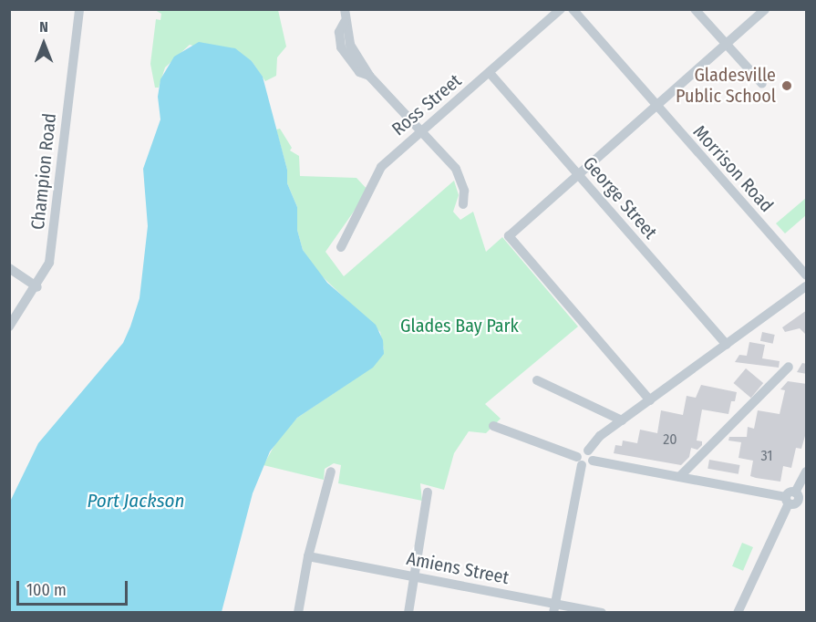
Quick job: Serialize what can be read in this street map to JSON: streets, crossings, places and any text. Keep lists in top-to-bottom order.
{
  "streets": {
    "street": [
      "Ross Street",
      "Morrison Road",
      "Champion Road",
      "George Street",
      "Amiens Street"
    ]
  },
  "crossings": [
    ["Ross Street", "George Street"]
  ],
  "water": ["Port Jackson"],
  "parks": ["Glades Bay Park"],
  "places": ["Gladesville Public School"],
  "house_numbers": ["20", "31"],
  "scale_bar": "100 m",
  "north": "top"
}
